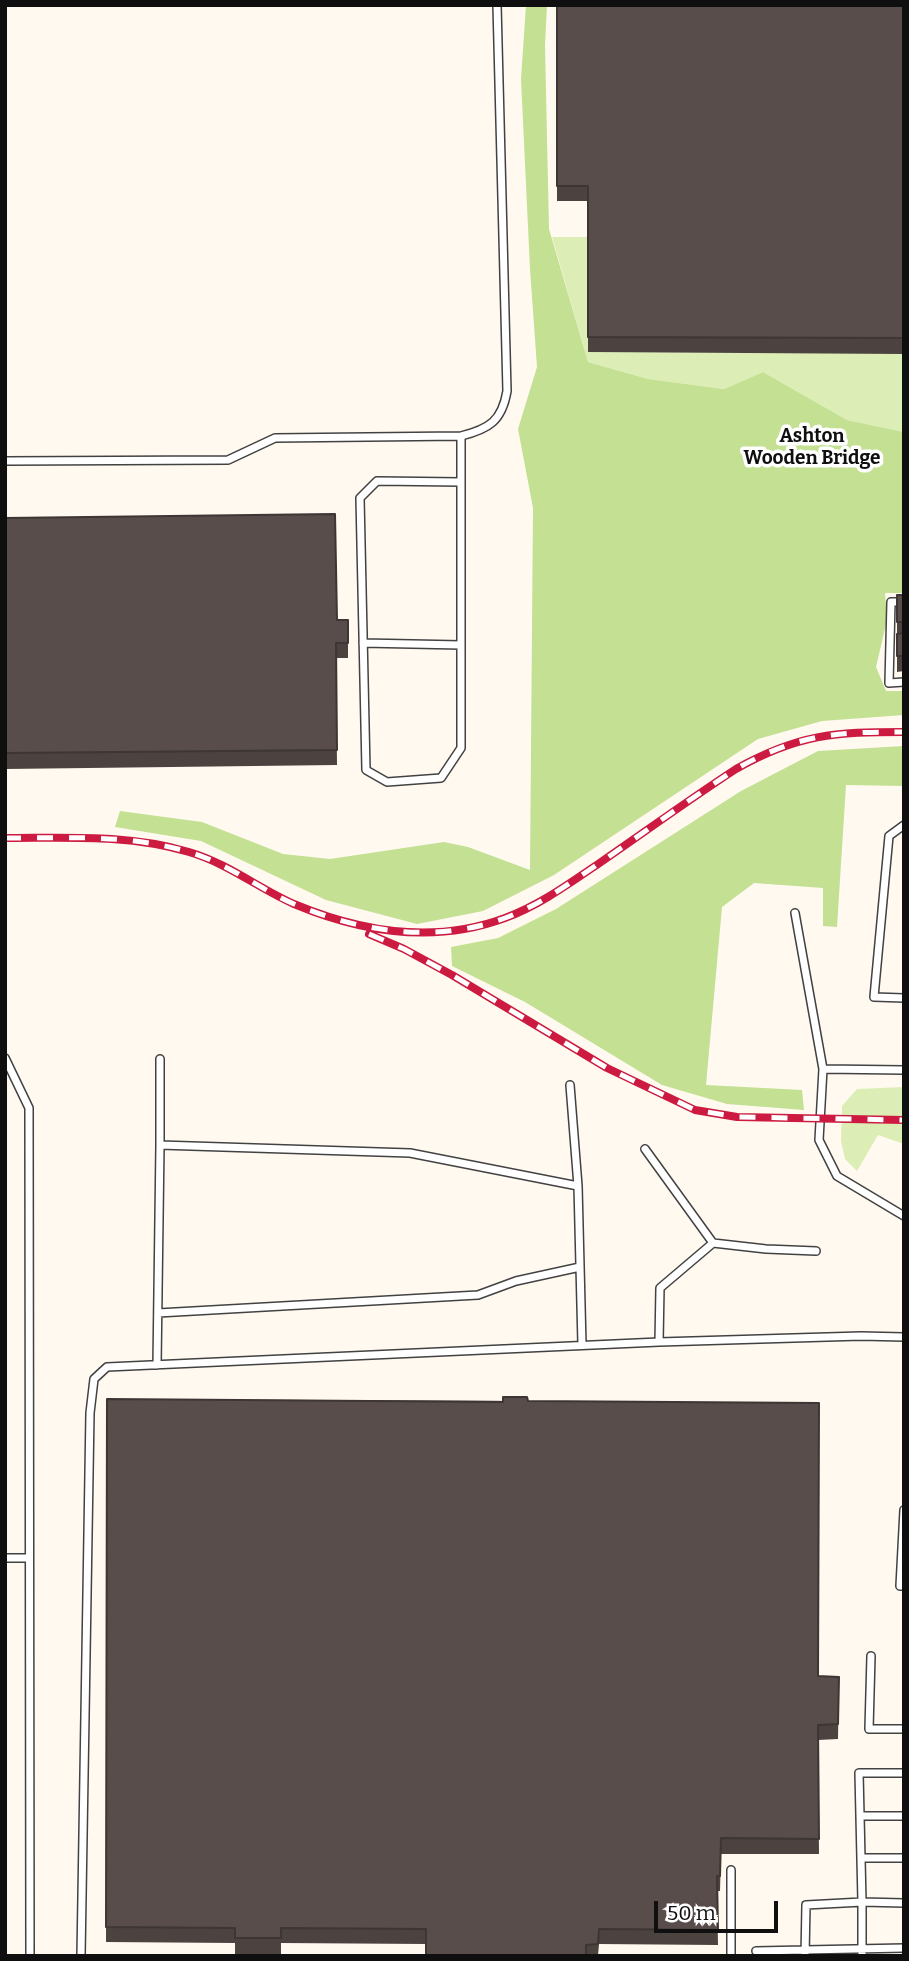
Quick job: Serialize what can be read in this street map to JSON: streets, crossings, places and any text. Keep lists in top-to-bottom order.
{
  "districts": ["Ashton Wooden Bridge"],
  "scale_bar": "50 m"
}
